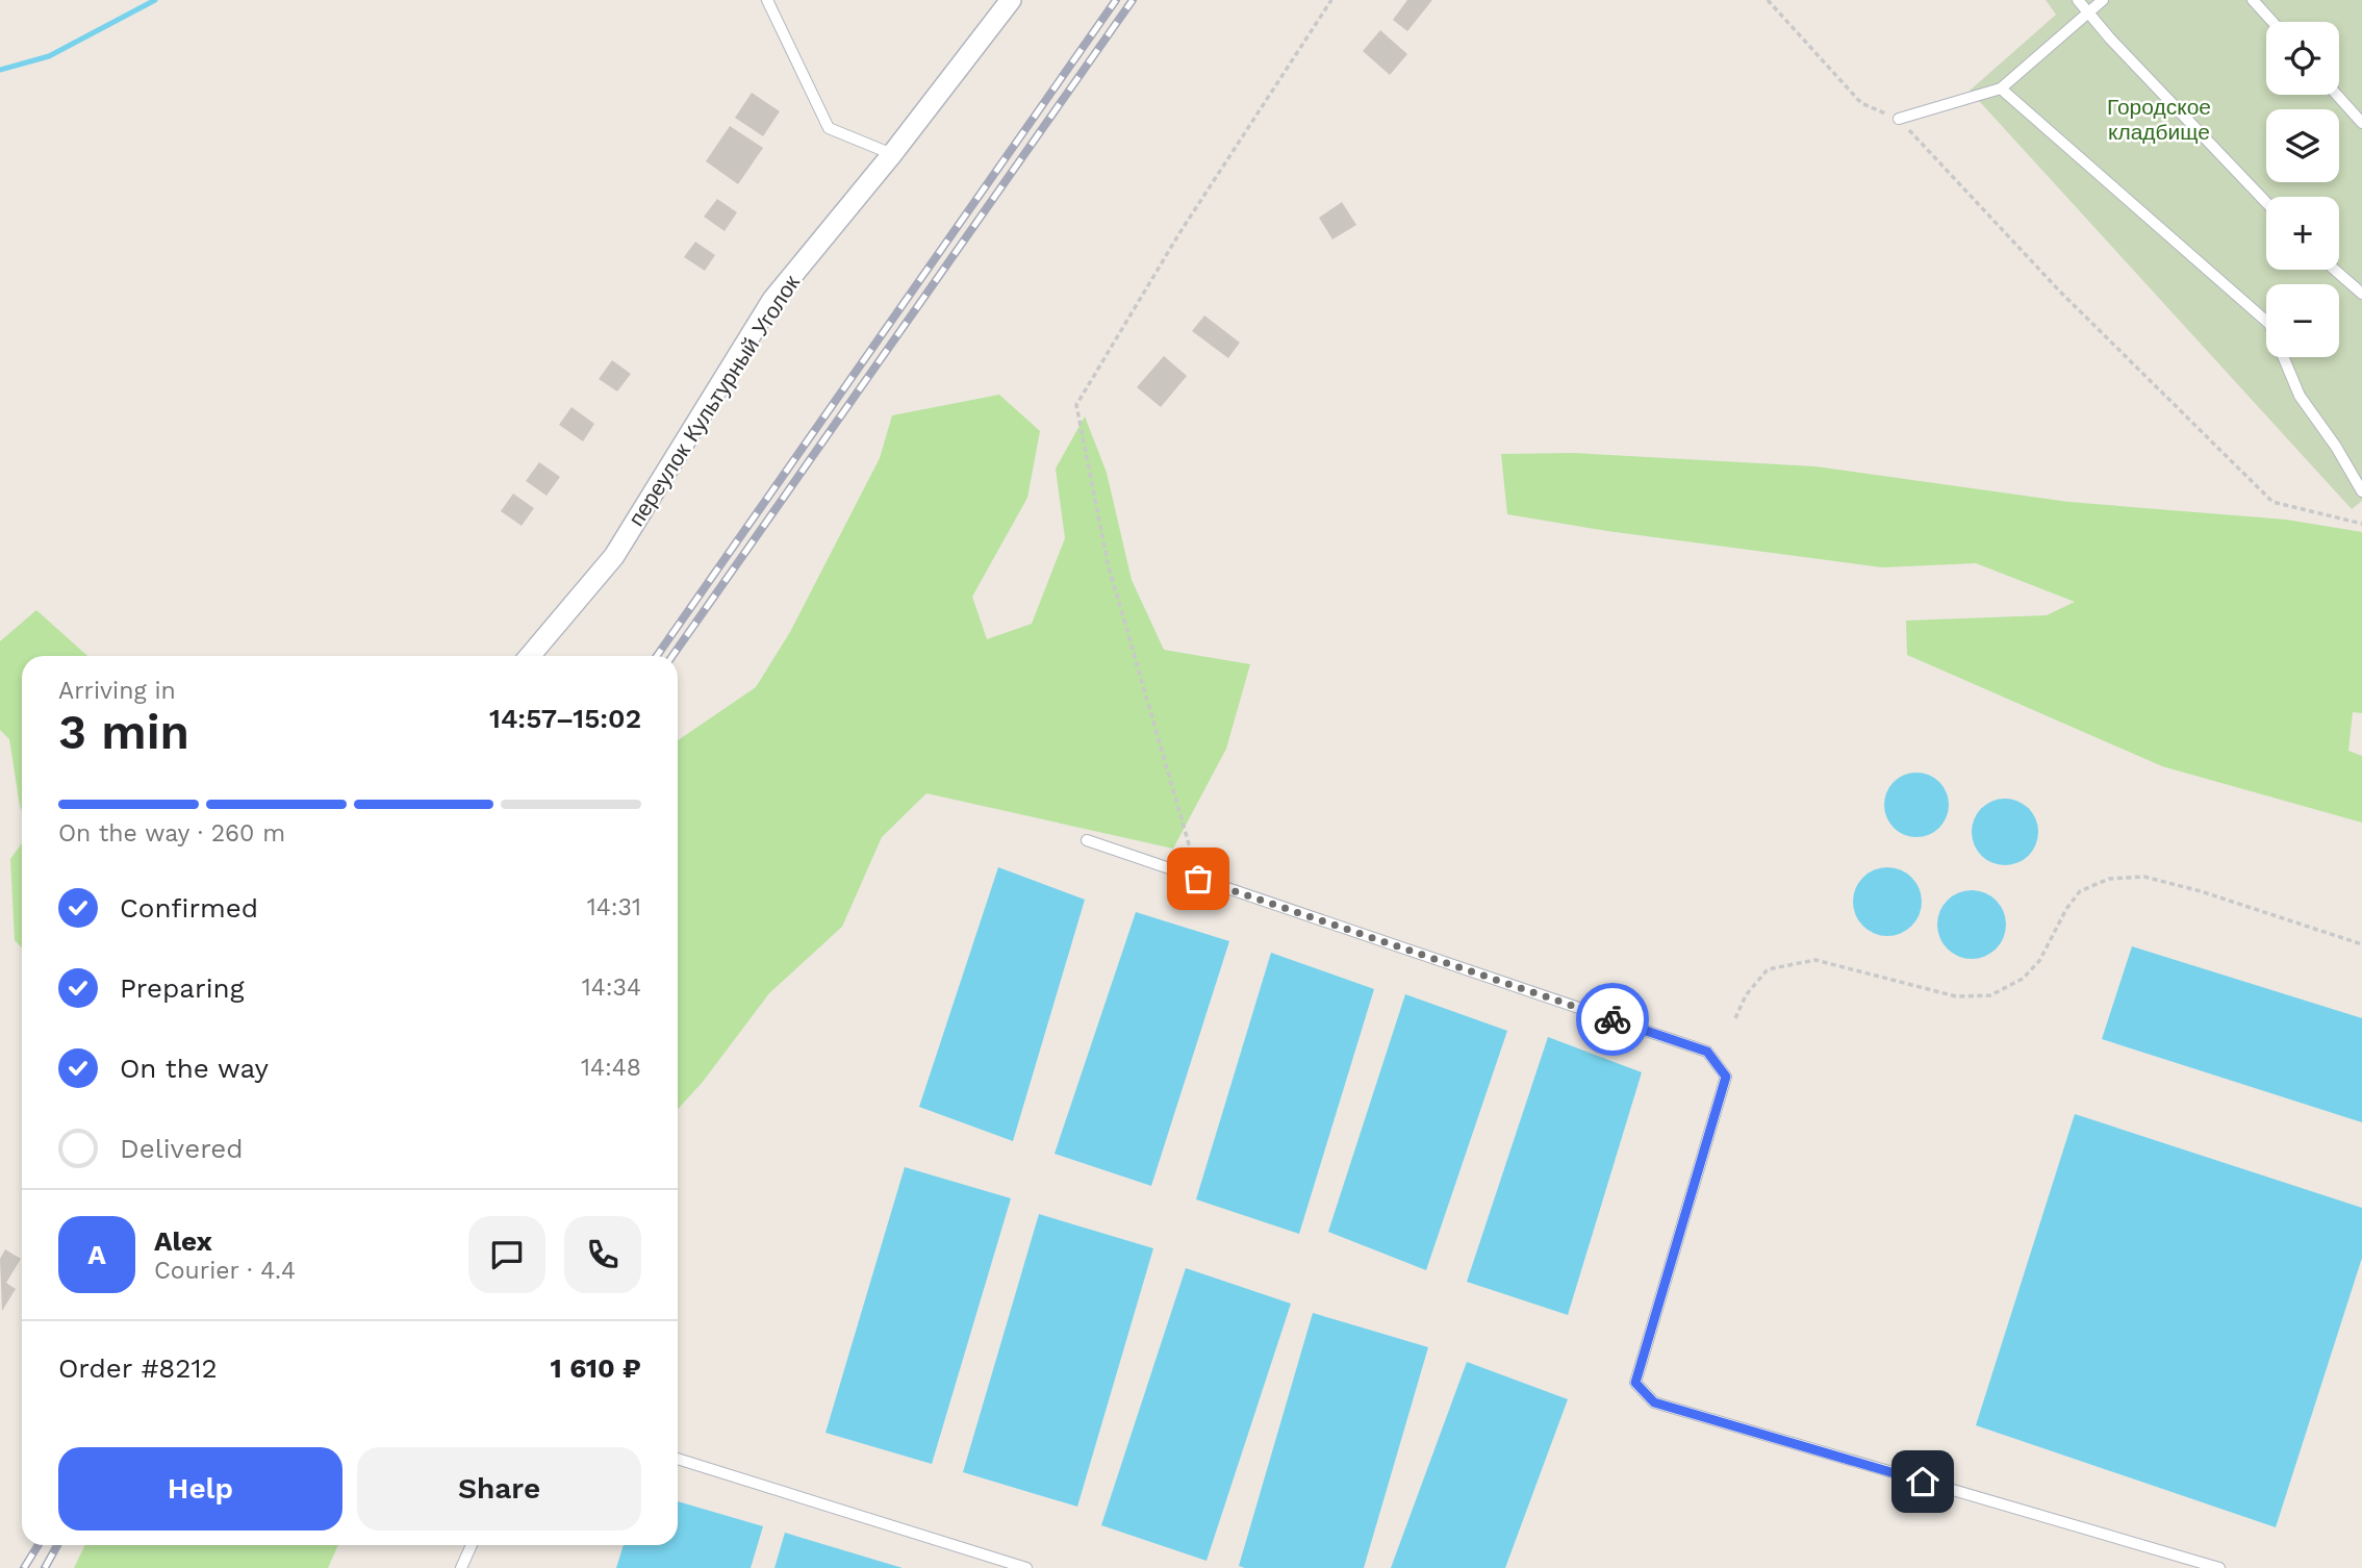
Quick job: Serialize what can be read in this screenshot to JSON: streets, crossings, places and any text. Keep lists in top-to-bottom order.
{
  "streets": {
    "street": ["переулок Культурный Уголок"]
  },
  "parks": ["Городское кладбище"],
  "page": {
    "map_buttons": ["+", "−"],
    "heading": ["3 min", "Arriving in", "14:57–15:02"],
    "panel": [
      "Alex",
      "Courier · 4.4",
      "Order #8212",
      "1 610 ₽"
    ],
    "bar": "On the way · 260 m",
    "list": [
      ["Confirmed", "14:31"],
      ["Preparing", "14:34"],
      ["On the way", "14:48"],
      "Delivered"
    ],
    "round": "A",
    "buttons": ["Help", "Share"]
  }
}
